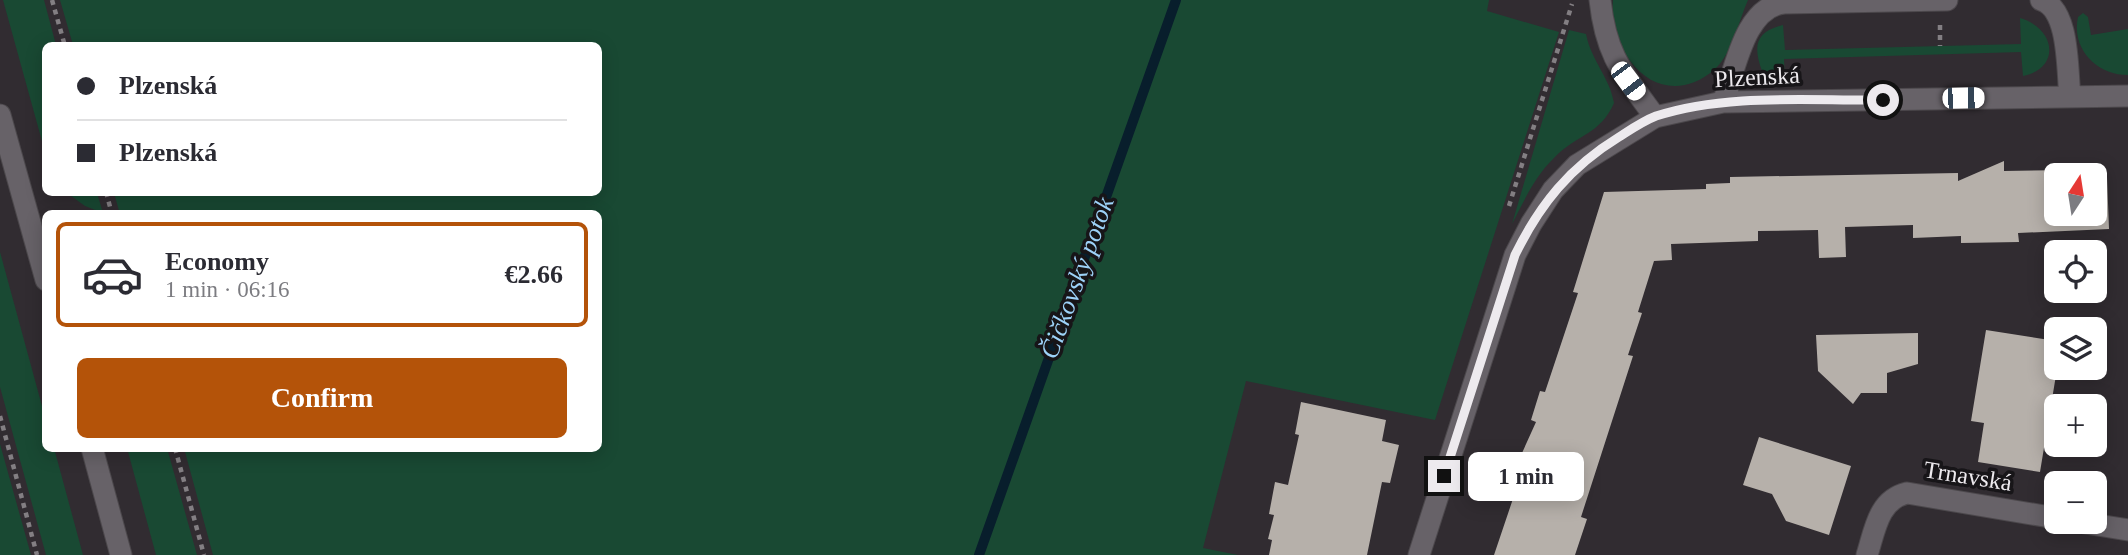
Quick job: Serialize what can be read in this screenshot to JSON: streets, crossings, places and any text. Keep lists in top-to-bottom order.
{
  "streets": {
    "street": ["Plzenská", "Trnavská"]
  },
  "water": ["Čičkovský potok"],
  "north": "top",
  "page": {
    "banner": ["Plzenská", "Plzenská"],
    "map_buttons": ["+", "−"],
    "list": [
      {
        "name": "Economy",
        "note": "1 min · 06:16",
        "value": "€2.66"
      }
    ],
    "buttons": "Confirm",
    "bubble": "1 min"
  }
}
